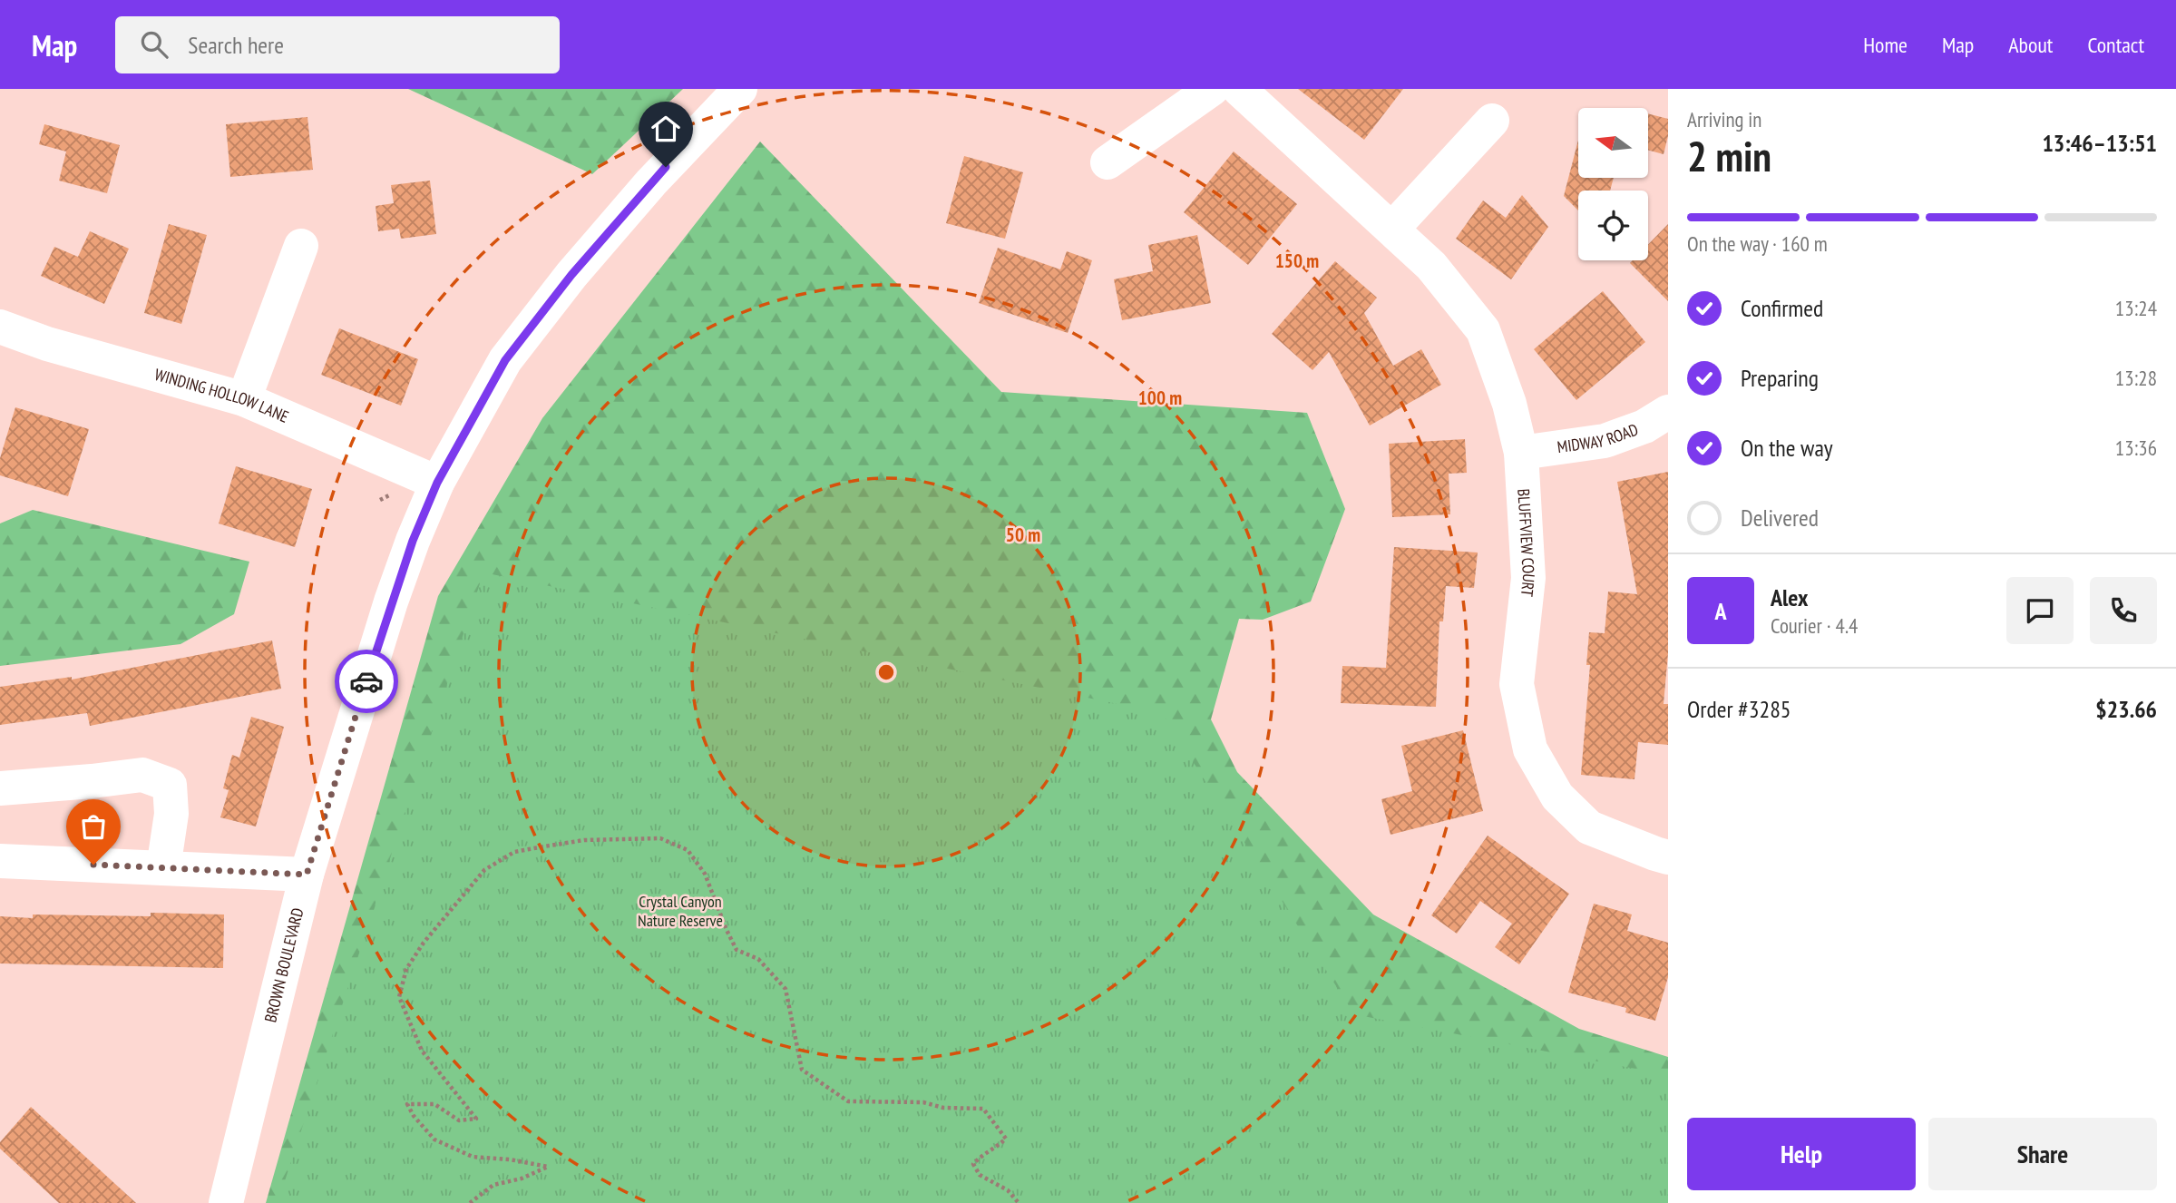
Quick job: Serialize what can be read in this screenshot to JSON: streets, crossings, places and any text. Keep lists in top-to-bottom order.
{
  "streets": {
    "street": [
      "WINDING HOLLOW LANE",
      "MIDWAY ROAD",
      "BLUFFVIEW COURT",
      "BROWN BOULEVARD"
    ]
  },
  "crossings": [
    ["WINDING HOLLOW LANE", "BROWN BOULEVARD"],
    ["MIDWAY ROAD", "BLUFFVIEW COURT"]
  ],
  "parks": ["Crystal Canyon Nature Reserve"],
  "north": "left",
  "page": {
    "header": "Map",
    "search": "Search here",
    "nav": [
      "Home",
      "Map",
      "About",
      "Contact"
    ],
    "heading": ["2 min", "Arriving in", "13:46–13:51"],
    "panel": [
      "Alex",
      "Courier · 4.4",
      "Order #3285",
      "$23.66"
    ],
    "bar": "On the way · 160 m",
    "list": [
      ["Confirmed", "13:24"],
      ["Preparing", "13:28"],
      ["On the way", "13:36"],
      "Delivered"
    ],
    "round": "A",
    "buttons": ["Help", "Share"]
  },
  "rings": ["150 m", "100 m", "50 m"]
}
